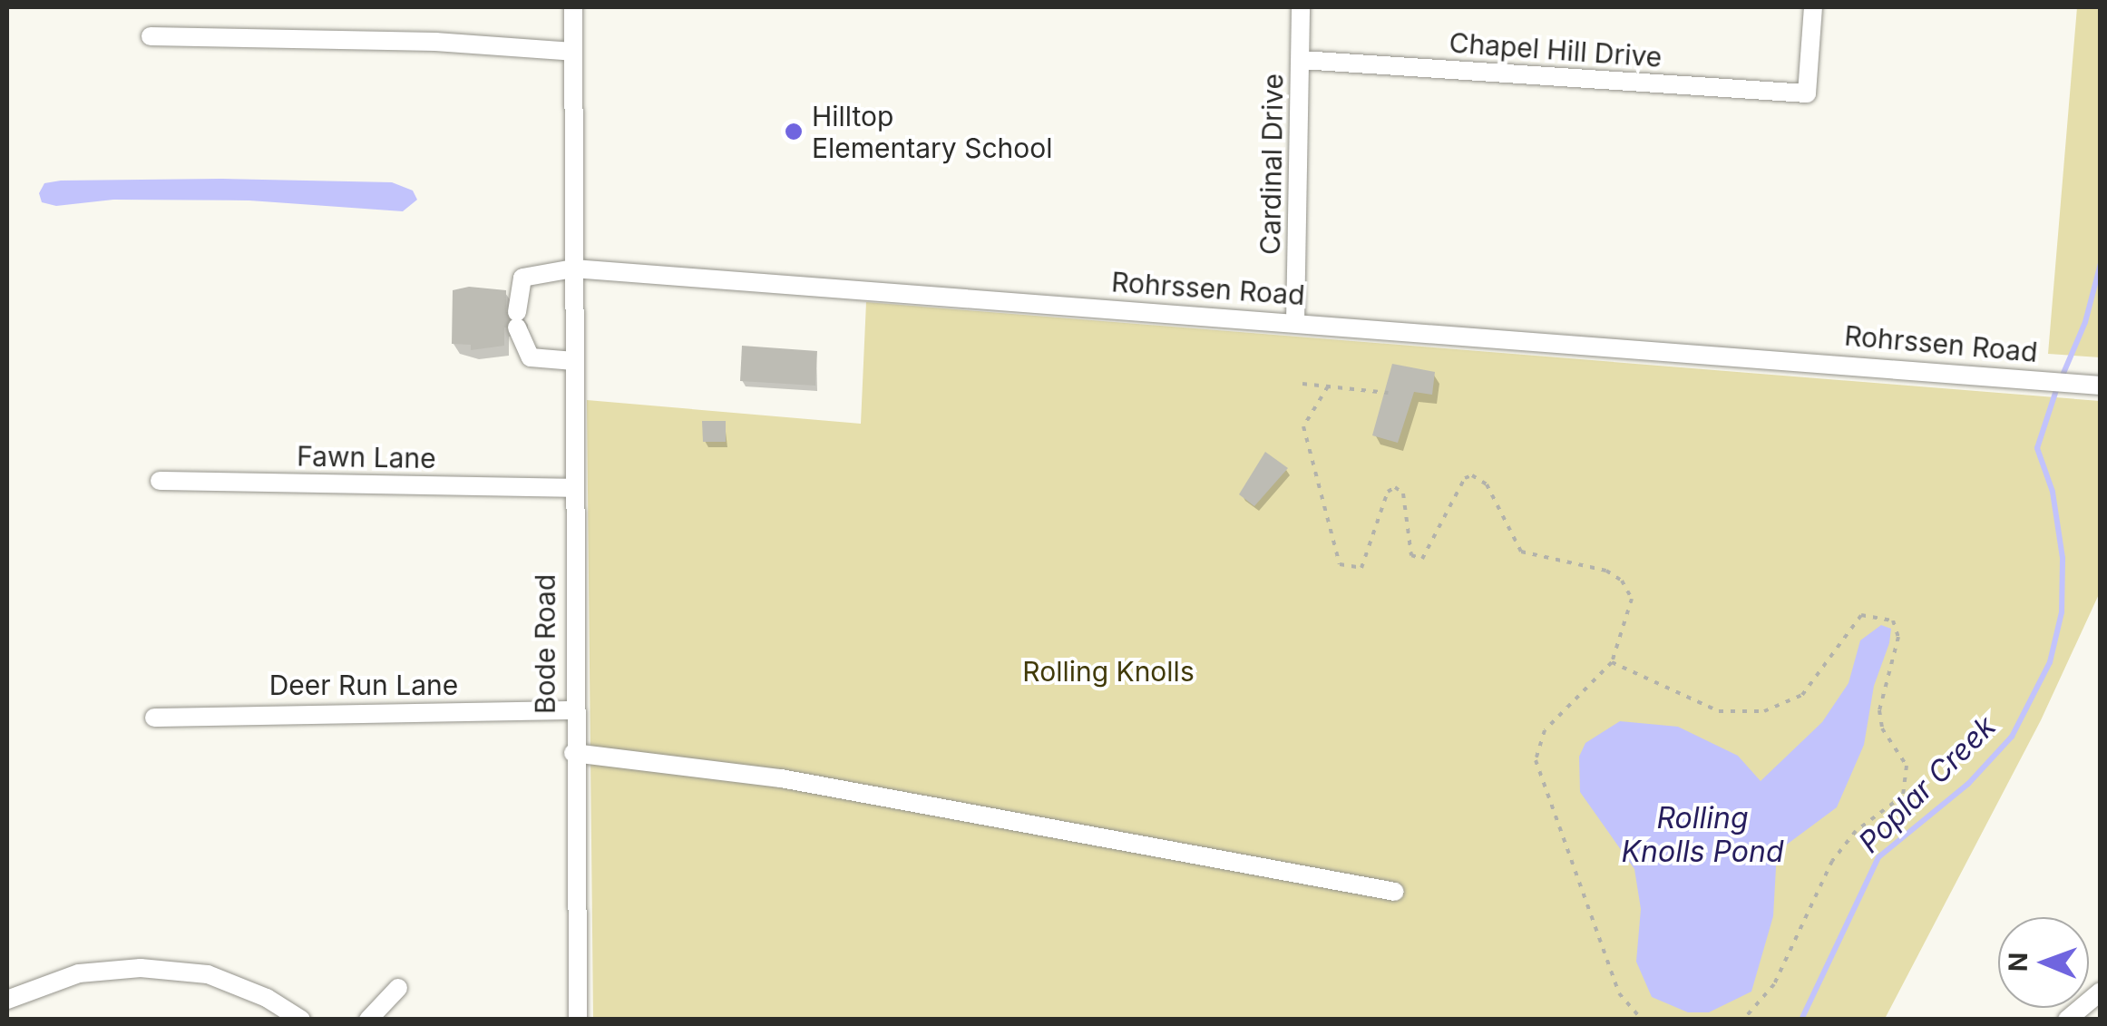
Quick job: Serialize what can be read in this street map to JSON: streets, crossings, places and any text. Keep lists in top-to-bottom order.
{
  "streets": {
    "street": [
      "Chapel Hill Drive",
      "Cardinal Drive",
      "Rohrssen Road",
      "Fawn Lane",
      "Bode Road",
      "Deer Run Lane"
    ]
  },
  "crossings": [
    ["Chapel Hill Drive", "Cardinal Drive"],
    ["Cardinal Drive", "Rohrssen Road"],
    ["Rohrssen Road", "Bode Road"],
    ["Fawn Lane", "Bode Road"],
    ["Bode Road", "Deer Run Lane"]
  ],
  "water": ["Poplar Creek", "Rolling Knolls Pond"],
  "parks": ["Rolling Knolls"],
  "places": ["Hilltop Elementary School"],
  "north": "left"
}
